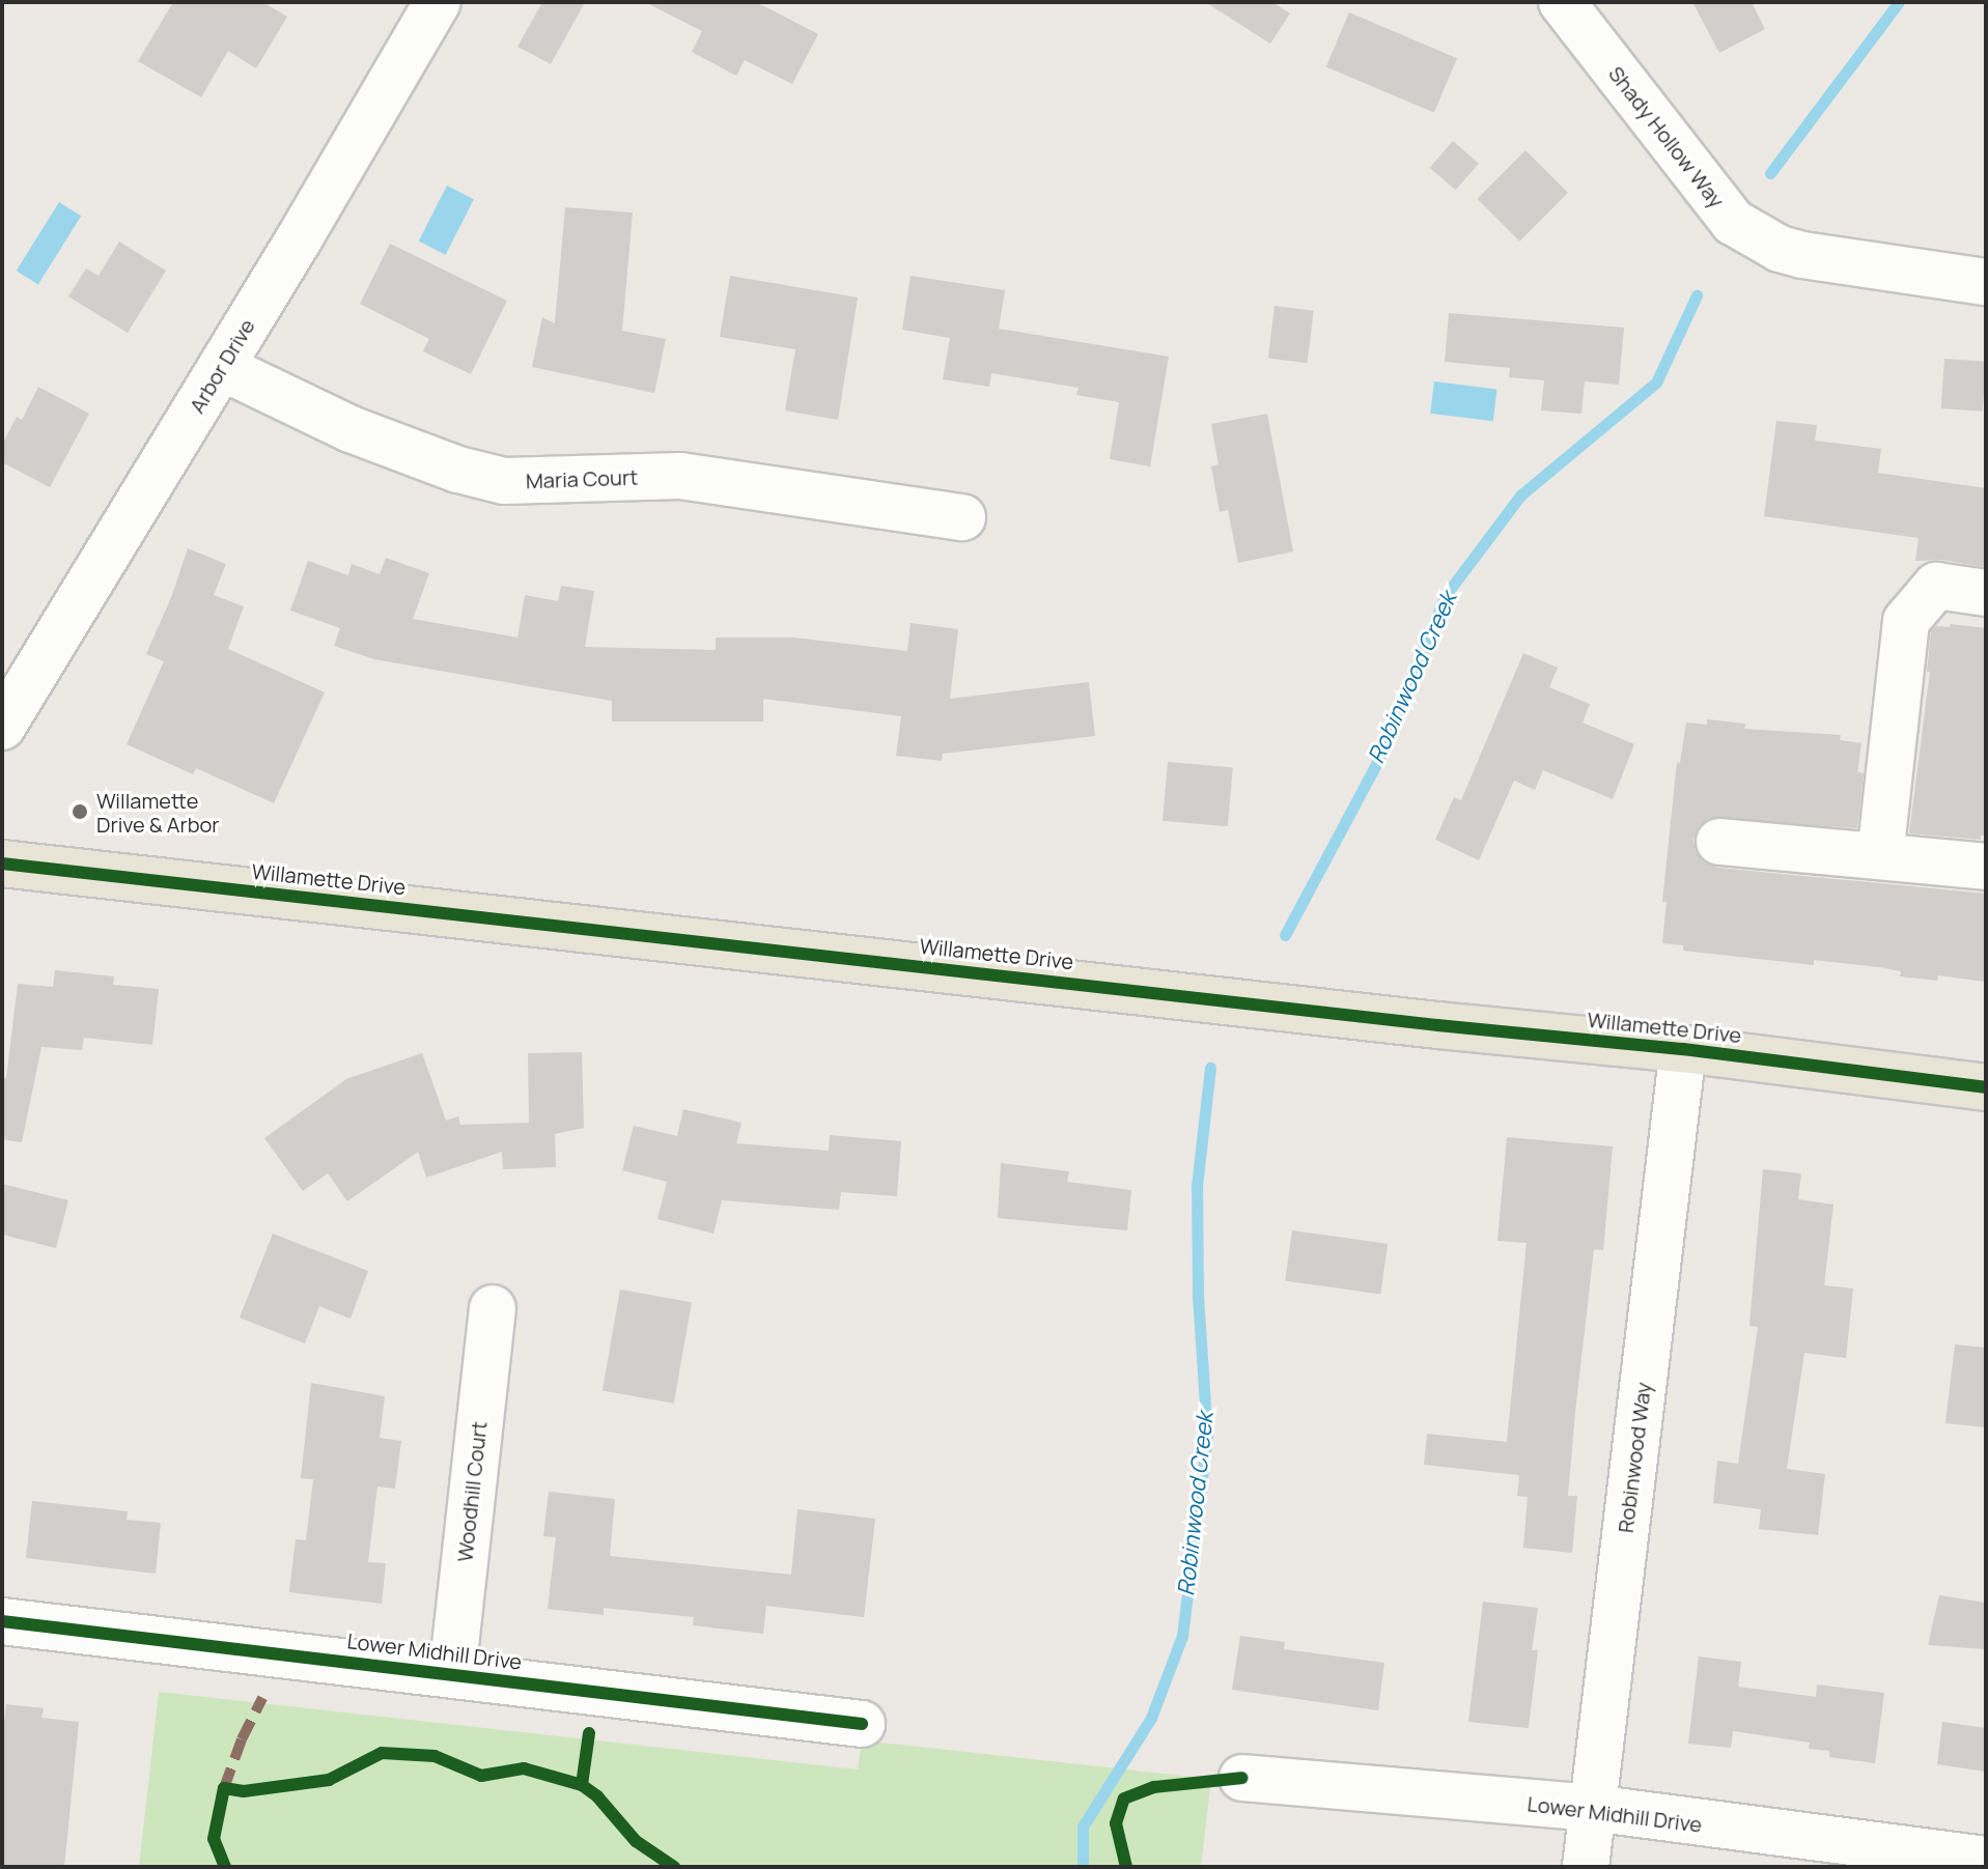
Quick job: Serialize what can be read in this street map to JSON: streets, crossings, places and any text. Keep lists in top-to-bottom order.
{
  "streets": {
    "main road": ["Willamette Drive"],
    "street": [
      "Shady Hollow Way",
      "Arbor Drive",
      "Maria Court",
      "Robinwood Way",
      "Woodhill Court",
      "Lower Midhill Drive"
    ]
  },
  "crossings": [
    ["Arbor Drive", "Maria Court"],
    ["Willamette Drive", "Robinwood Way"],
    ["Robinwood Way", "Lower Midhill Drive"],
    ["Woodhill Court", "Lower Midhill Drive"]
  ],
  "water": ["Robinwood Creek"],
  "places": ["Willamette Drive & Arbor"]
}
